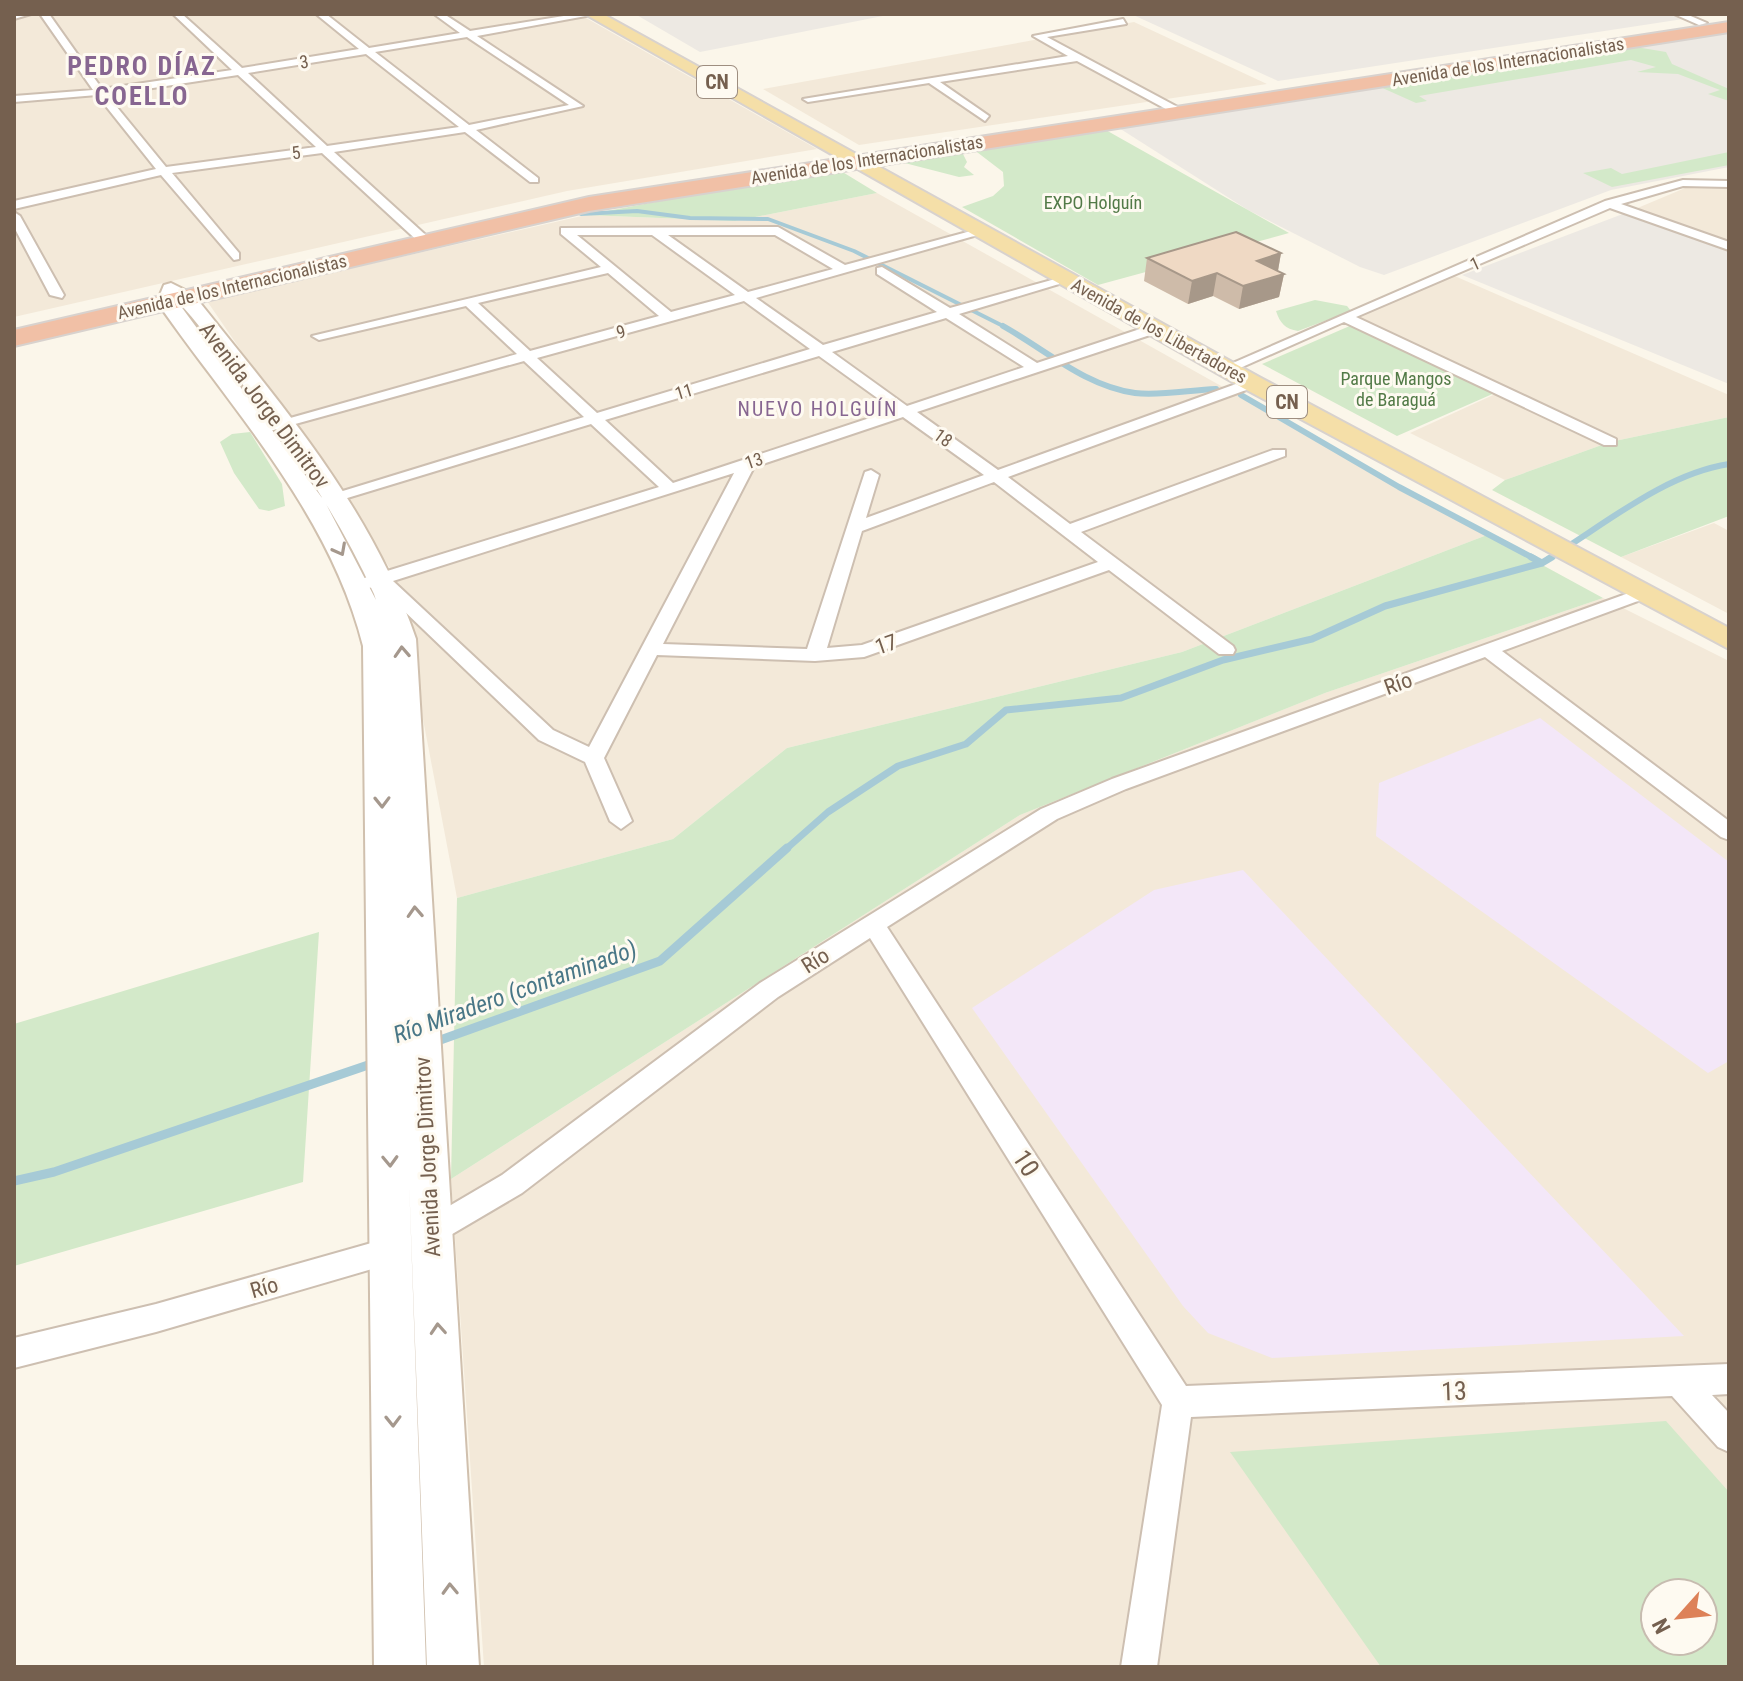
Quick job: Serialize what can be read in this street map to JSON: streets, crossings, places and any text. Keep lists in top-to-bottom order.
{
  "streets": {
    "highway": ["Avenida de los Internacionalistas"],
    "main road": ["CN", "Avenida de los Libertadores", "Avenida Jorge Dimitrov"],
    "street": [
      "3",
      "5",
      "1",
      "9",
      "11",
      "18",
      "13",
      "17",
      "Río",
      "10"
    ]
  },
  "crossings": [
    ["3", "5"],
    ["3", "Avenida de los Libertadores"],
    ["Avenida de los Internacionalistas", "Avenida de los Libertadores"],
    ["Avenida de los Internacionalistas", "Avenida Jorge Dimitrov"],
    ["1", "Avenida de los Libertadores"],
    ["Avenida de los Libertadores", "9"],
    ["Avenida de los Libertadores", "Río"],
    ["9", "Avenida Jorge Dimitrov"],
    ["9", "18"],
    ["11", "Avenida Jorge Dimitrov"],
    ["11", "18"],
    ["Avenida Jorge Dimitrov", "13"],
    ["Avenida Jorge Dimitrov", "Río"],
    ["18", "13"],
    ["18", "17"],
    ["13", "10"],
    ["Río", "10"]
  ],
  "districts": ["PEDRO DÍAZ COELLO", "NUEVO HOLGUÍN"],
  "water": ["Río Miradero (contaminado)"],
  "parks": ["EXPO Holguín", "Parque Mangos de Baraguá"],
  "north": "bottom left"
}
